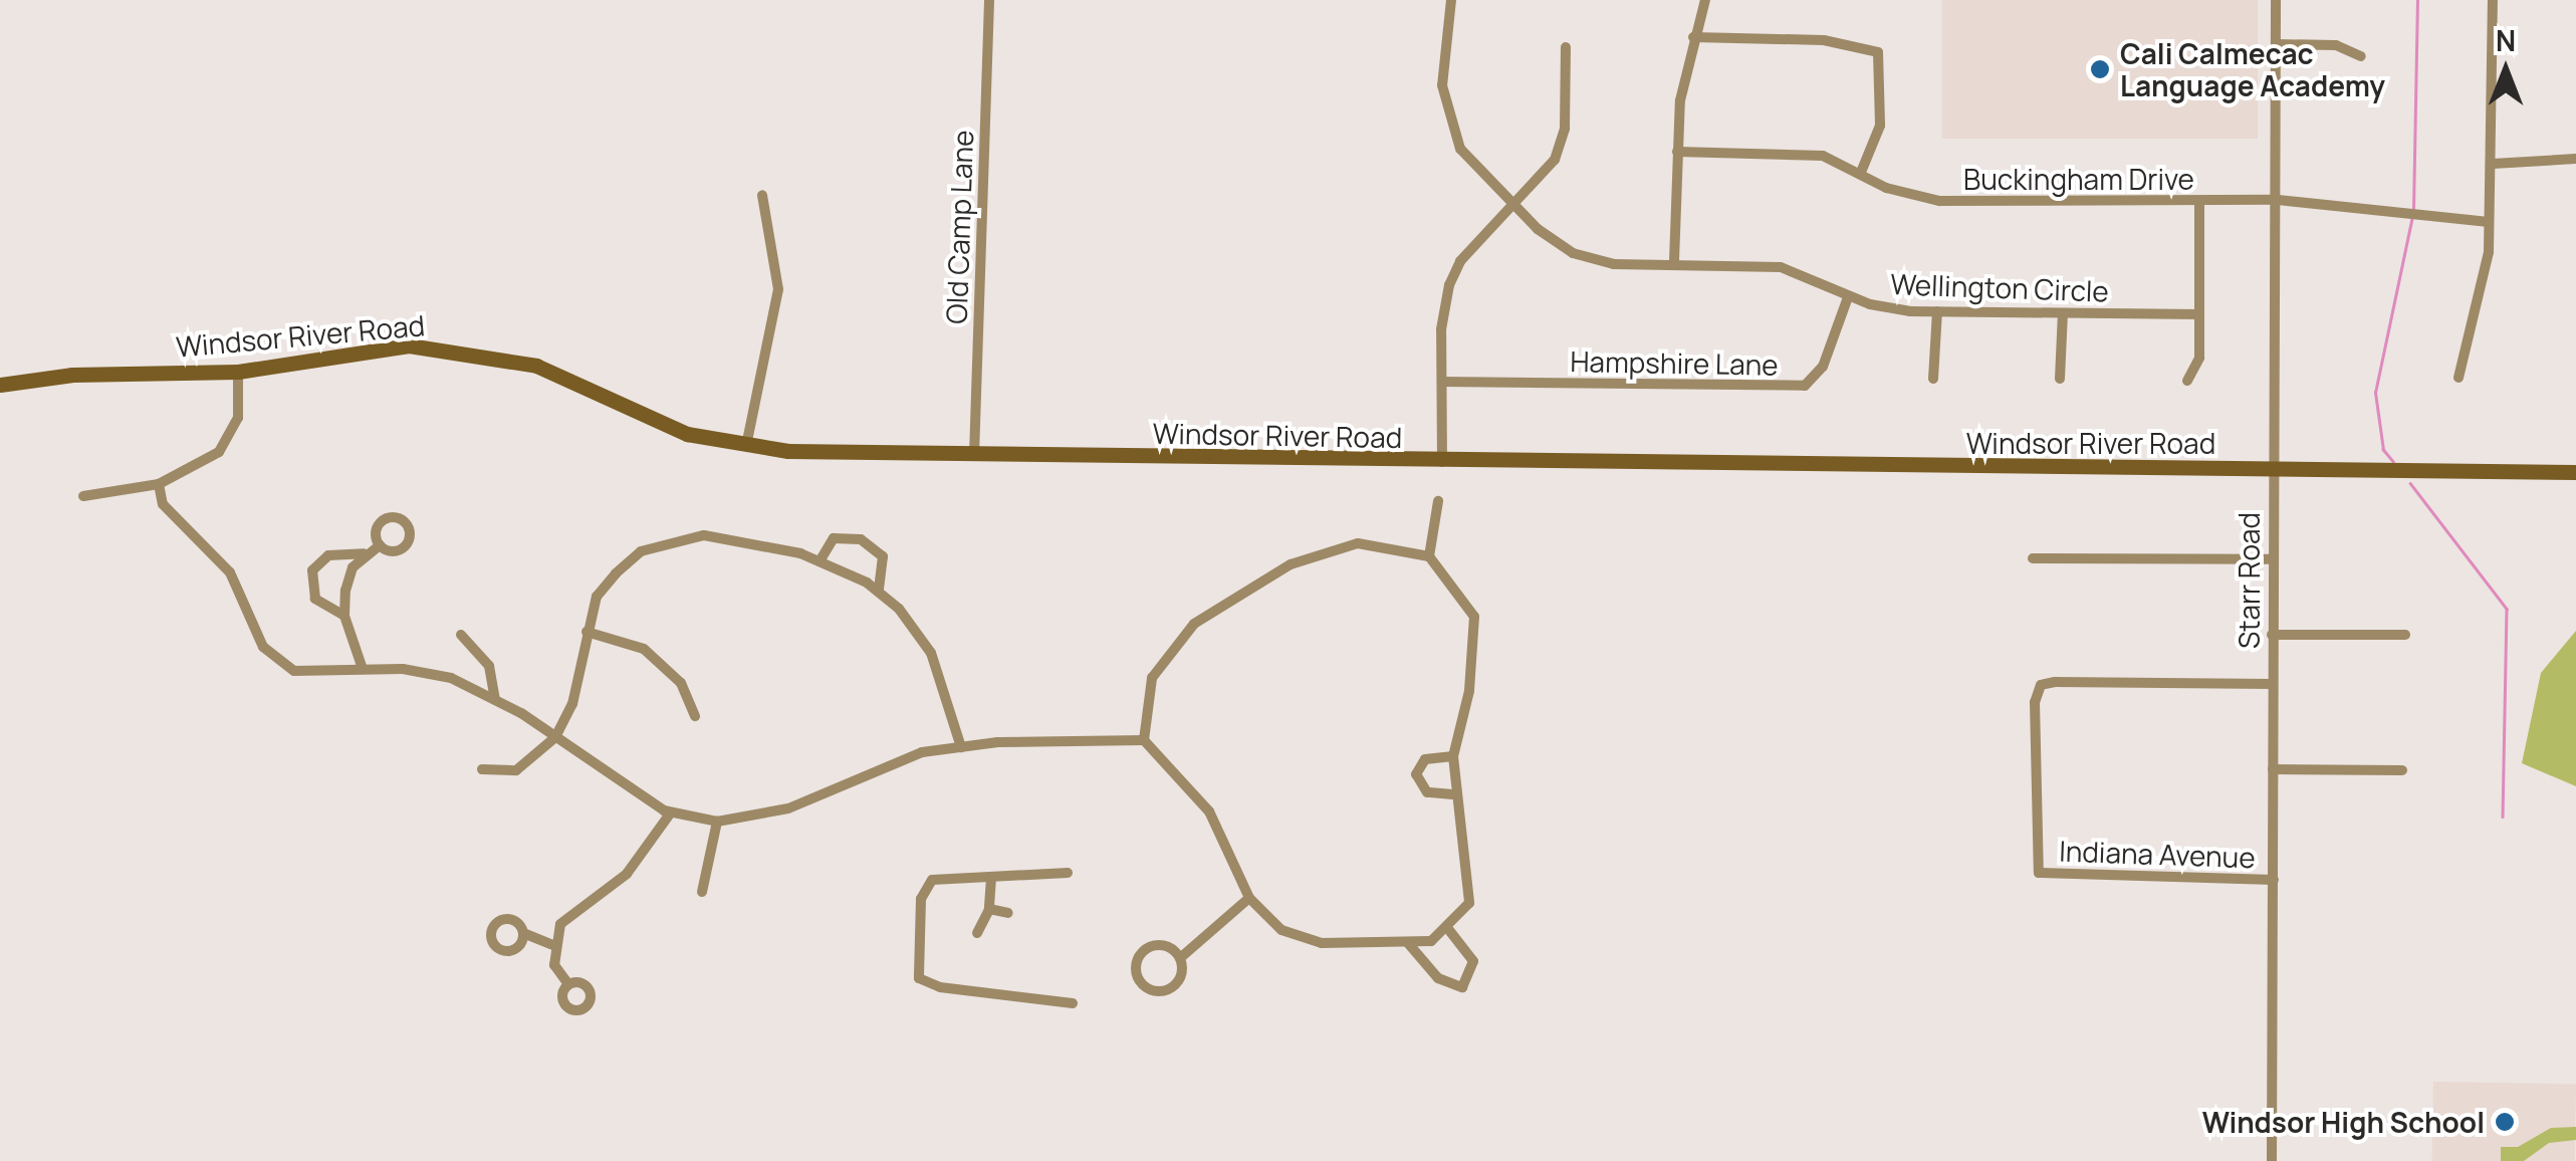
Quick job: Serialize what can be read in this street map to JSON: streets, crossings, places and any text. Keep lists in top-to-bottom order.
{
  "streets": {
    "main road": ["Windsor River Road"],
    "street": [
      "Buckingham Drive",
      "Old Camp Lane",
      "Wellington Circle",
      "Hampshire Lane",
      "Starr Road",
      "Indiana Avenue"
    ]
  },
  "crossings": [
    ["Buckingham Drive", "Starr Road"],
    ["Old Camp Lane", "Windsor River Road"],
    ["Wellington Circle", "Hampshire Lane"],
    ["Windsor River Road", "Starr Road"],
    ["Starr Road", "Indiana Avenue"]
  ],
  "places": ["Cali Calmecac Language Academy", "Windsor High School"],
  "north": "top"
}
